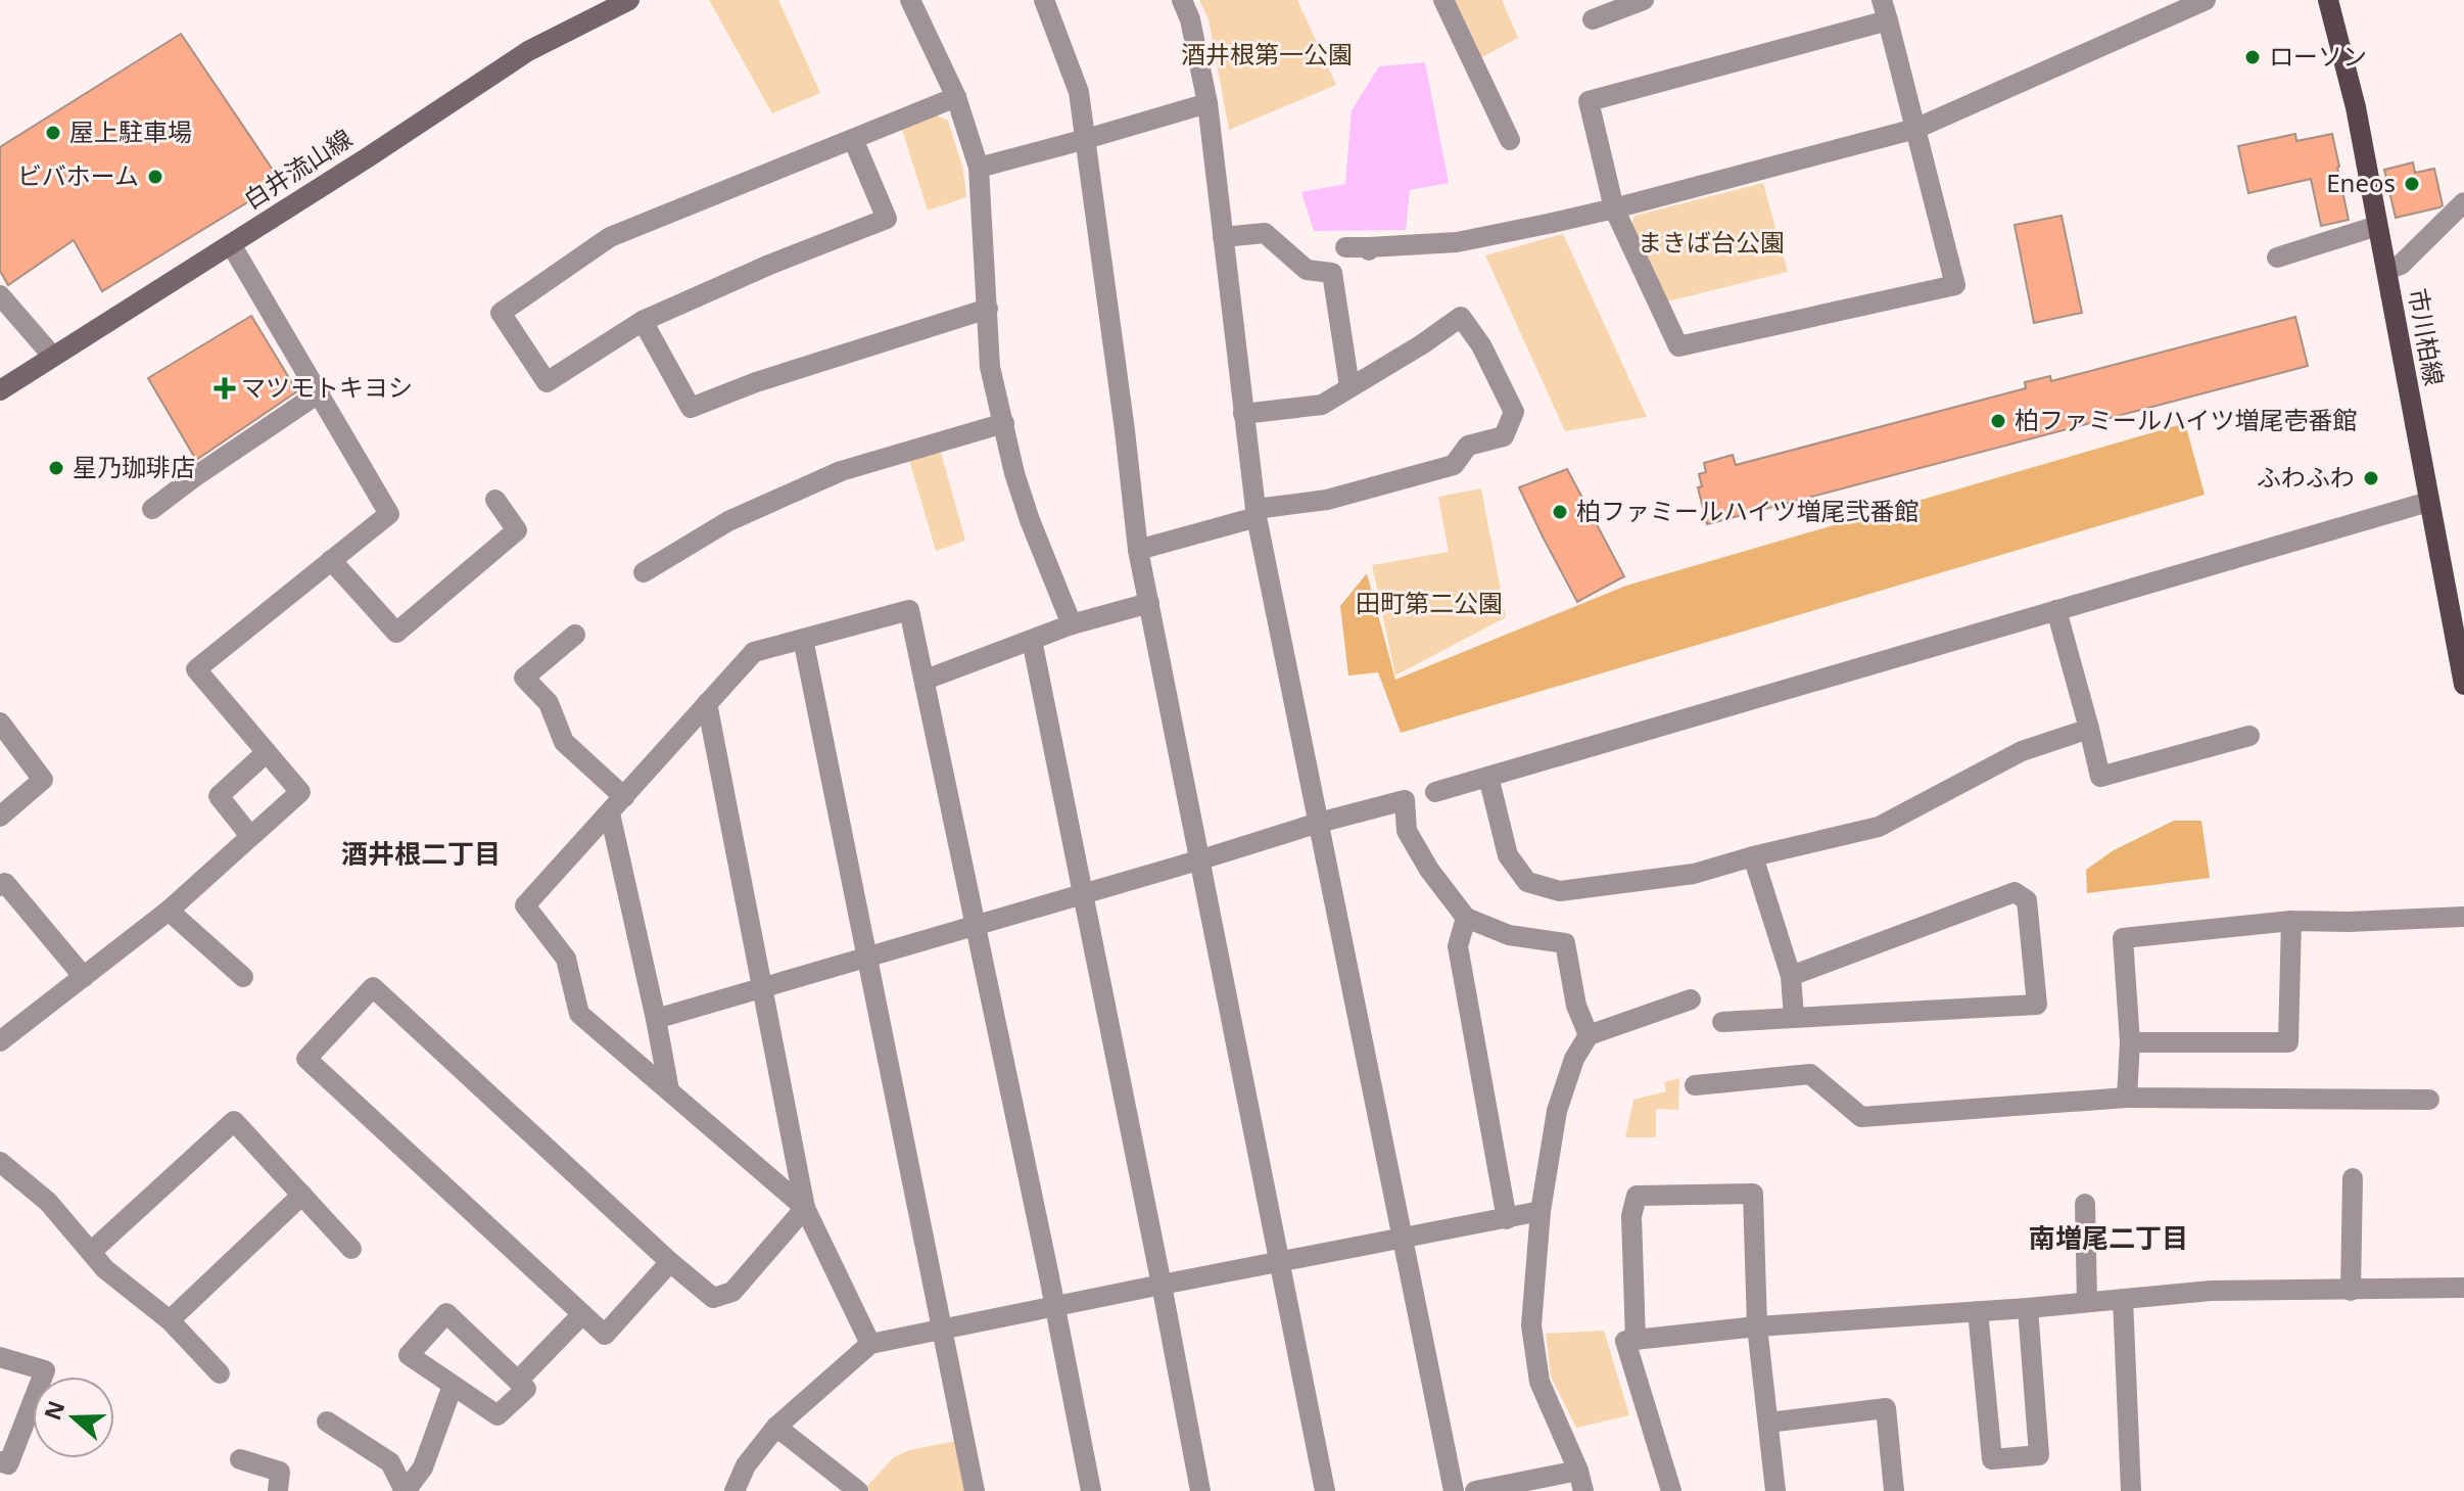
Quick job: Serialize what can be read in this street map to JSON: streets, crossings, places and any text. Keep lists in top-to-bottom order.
{
  "streets": {
    "main road": ["白井流山線", "市川柏線"]
  },
  "districts": ["酒井根二丁目", "南増尾二丁目"],
  "parks": ["酒井根第一公園", "まきば台公園", "田町第二公園"],
  "places": {
    "other": [
      "ローソン",
      "屋上駐車場",
      "ビバホーム",
      "Eneos",
      "柏ファミールハイツ増尾壱番館",
      "星乃珈琲店",
      "ふわふわ",
      "柏ファミールハイツ増尾弐番館"
    ],
    "health": ["マツモトキヨシ"]
  },
  "north": "left"
}
